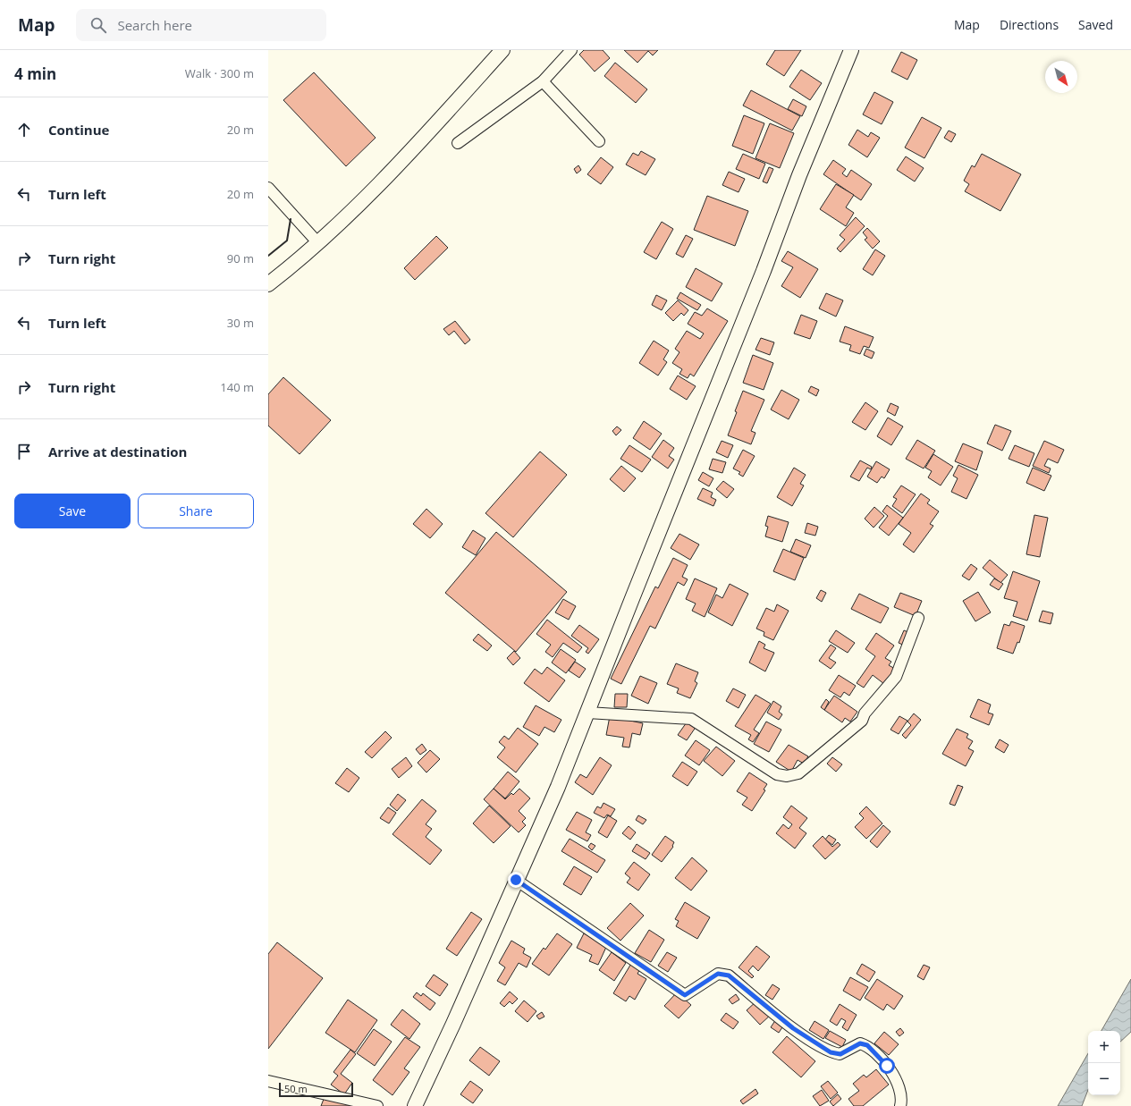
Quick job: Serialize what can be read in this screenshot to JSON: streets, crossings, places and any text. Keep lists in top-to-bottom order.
{
  "scale_bar": "50 m",
  "north": "bottom right",
  "page": {
    "header": "Map",
    "search": "Search here",
    "nav": ["Map", "Directions", "Saved"],
    "heading": ["4 min", "Walk · 300 m"],
    "list": [
      ["Continue", "20 m"],
      ["Turn left", "20 m"],
      ["Turn right", "90 m"],
      ["Turn left", "30 m"],
      ["Turn right", "140 m"],
      "Arrive at destination"
    ],
    "buttons": ["Save", "Share"],
    "map_buttons": ["+", "−"],
    "scale": "50 m"
  }
}
